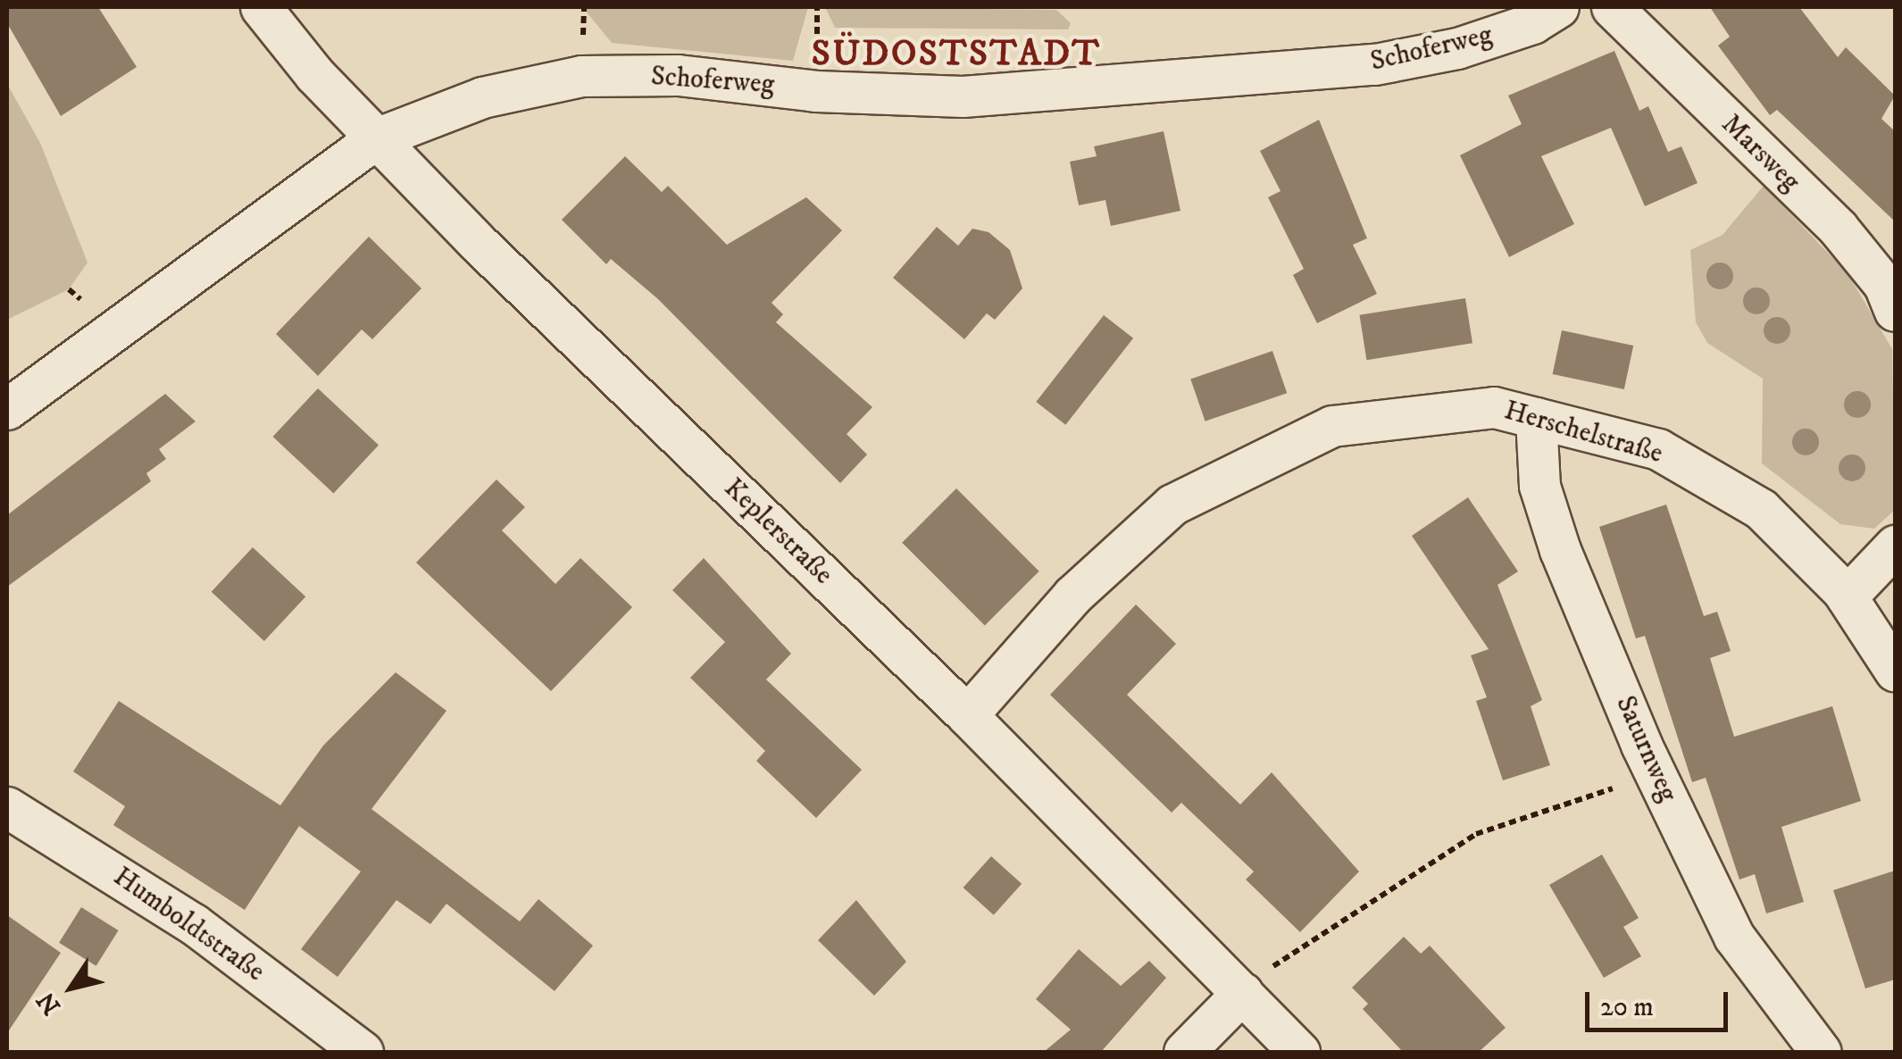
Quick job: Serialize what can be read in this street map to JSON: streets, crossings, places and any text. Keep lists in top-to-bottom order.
{
  "streets": {
    "street": [
      "Schoferweg",
      "Marsweg",
      "Herschelstraße",
      "Keplerstraße",
      "Saturnweg",
      "Humboldtstraße"
    ]
  },
  "crossings": [
    ["Schoferweg", "Keplerstraße"],
    ["Herschelstraße", "Keplerstraße"],
    ["Herschelstraße", "Saturnweg"]
  ],
  "districts": ["SÜDOSTSTADT"],
  "scale_bar": "20 m",
  "north": "bottom left"
}
